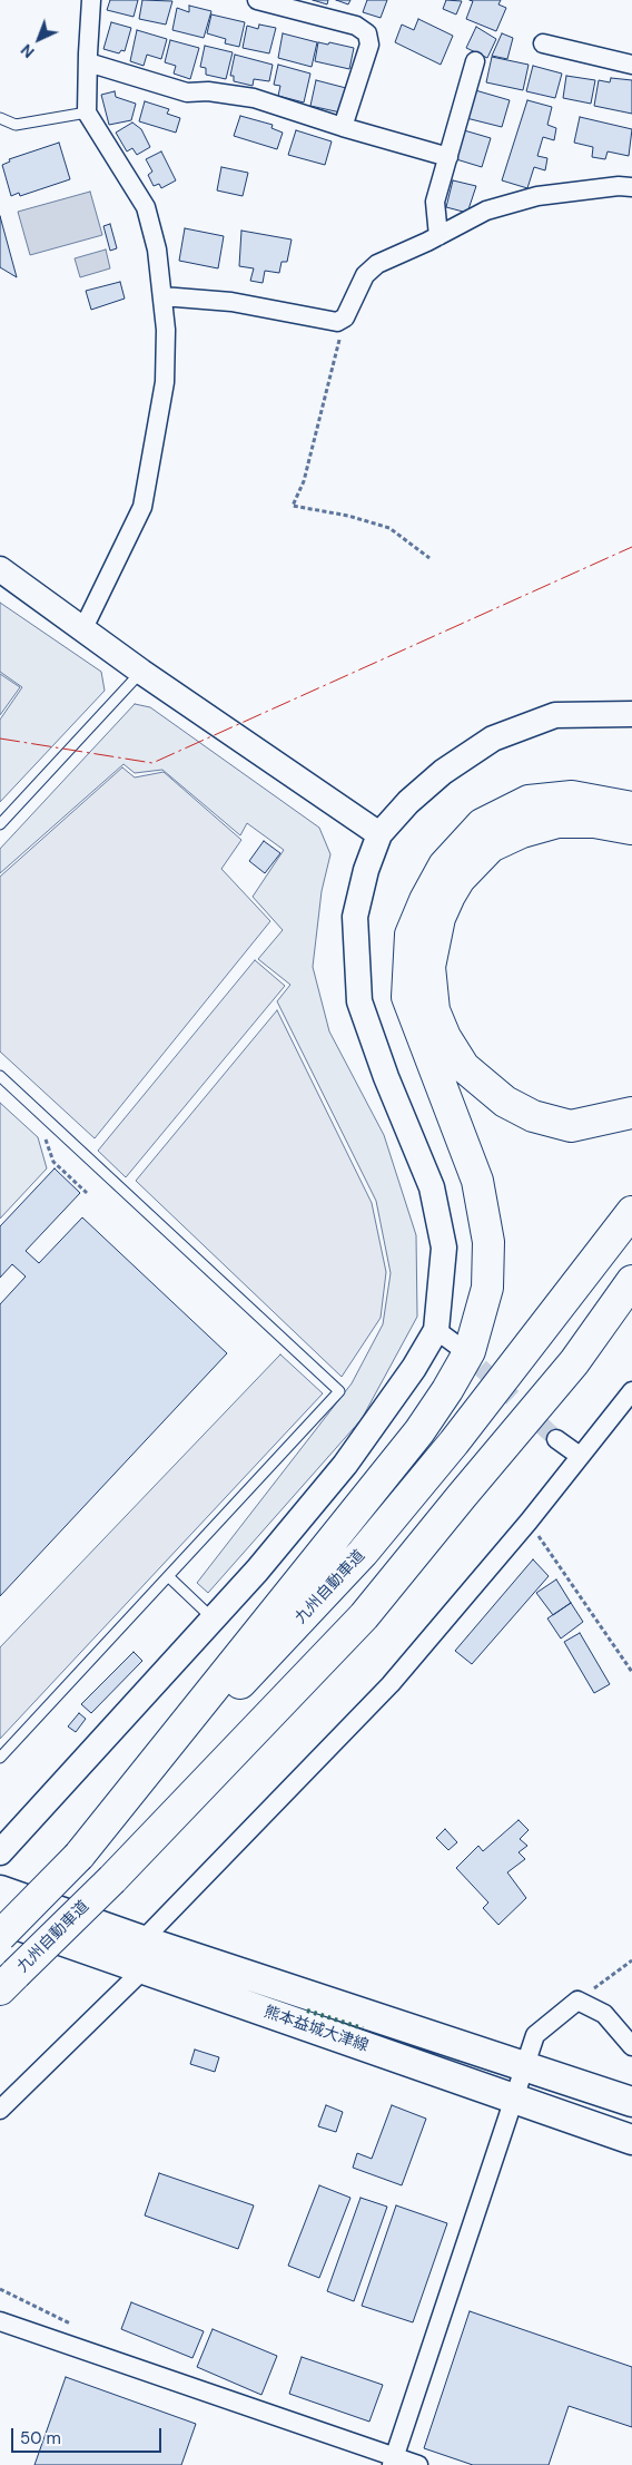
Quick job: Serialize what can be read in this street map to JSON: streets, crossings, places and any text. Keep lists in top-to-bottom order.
{
  "streets": {
    "highway": ["九州自動車道"],
    "main road": ["熊本益城大津線"]
  },
  "scale_bar": "50 m",
  "north": "bottom left"
}
